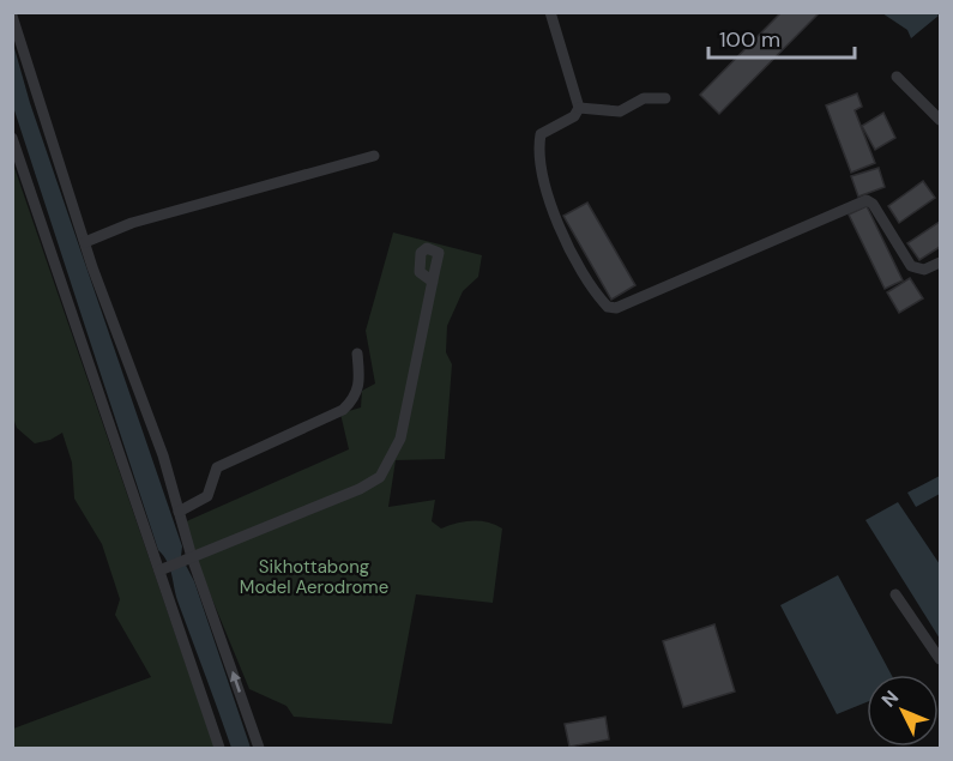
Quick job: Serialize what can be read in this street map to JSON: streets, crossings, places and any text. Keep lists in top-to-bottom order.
{
  "parks": ["Sikhottabong Model Aerodrome"],
  "scale_bar": "100 m",
  "north": "top left"
}
